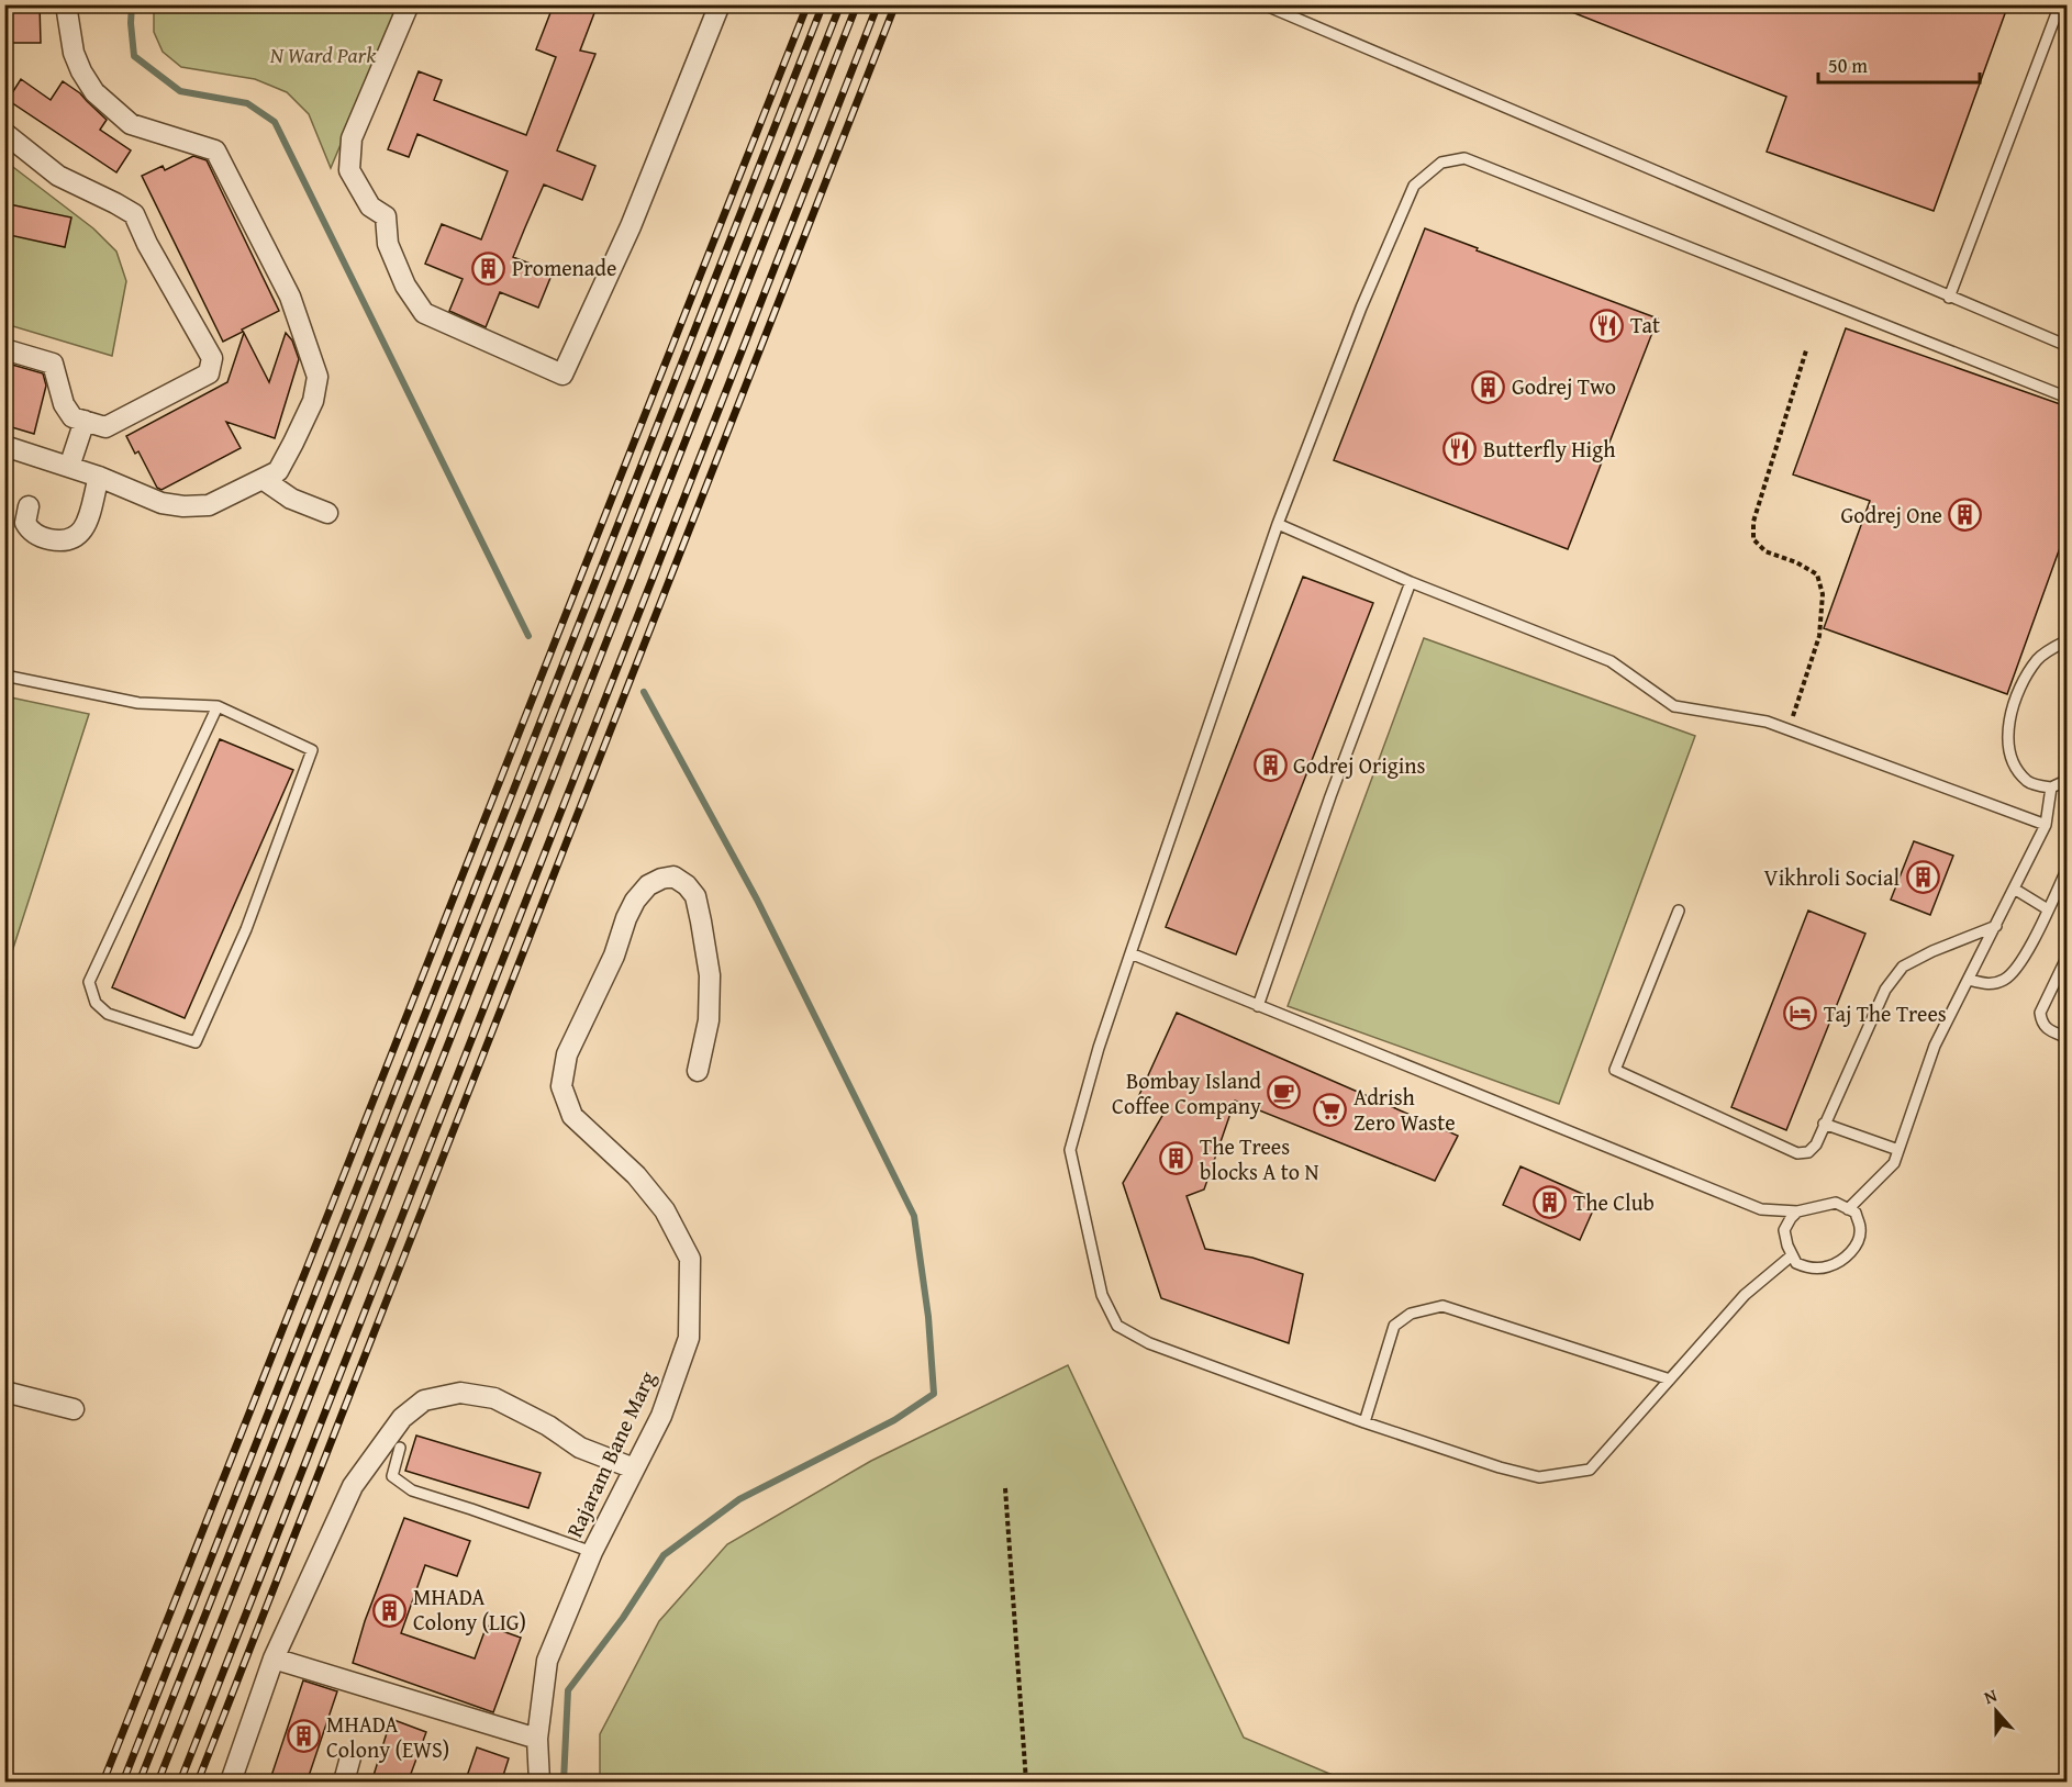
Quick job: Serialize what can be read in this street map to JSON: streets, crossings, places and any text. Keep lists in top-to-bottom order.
{
  "streets": {
    "street": ["Rajaram Bane Marg"]
  },
  "parks": ["N Ward Park"],
  "places": {
    "building": [
      "Promenade",
      "Godrej Two",
      "Godrej One",
      "Godrej Origins",
      "Vikhroli Social",
      "The Trees blocks A to N",
      "The Club",
      "MHADA Colony (LIG)",
      "MHADA Colony (EWS)"
    ],
    "restaurant": ["Tat", "Butterfly High"],
    "hotel": ["Taj The Trees"],
    "cafe": ["Bombay Island Coffee Company"],
    "supermarket": ["Adrish Zero Waste"]
  },
  "scale_bar": "50 m",
  "north": "top"
}
